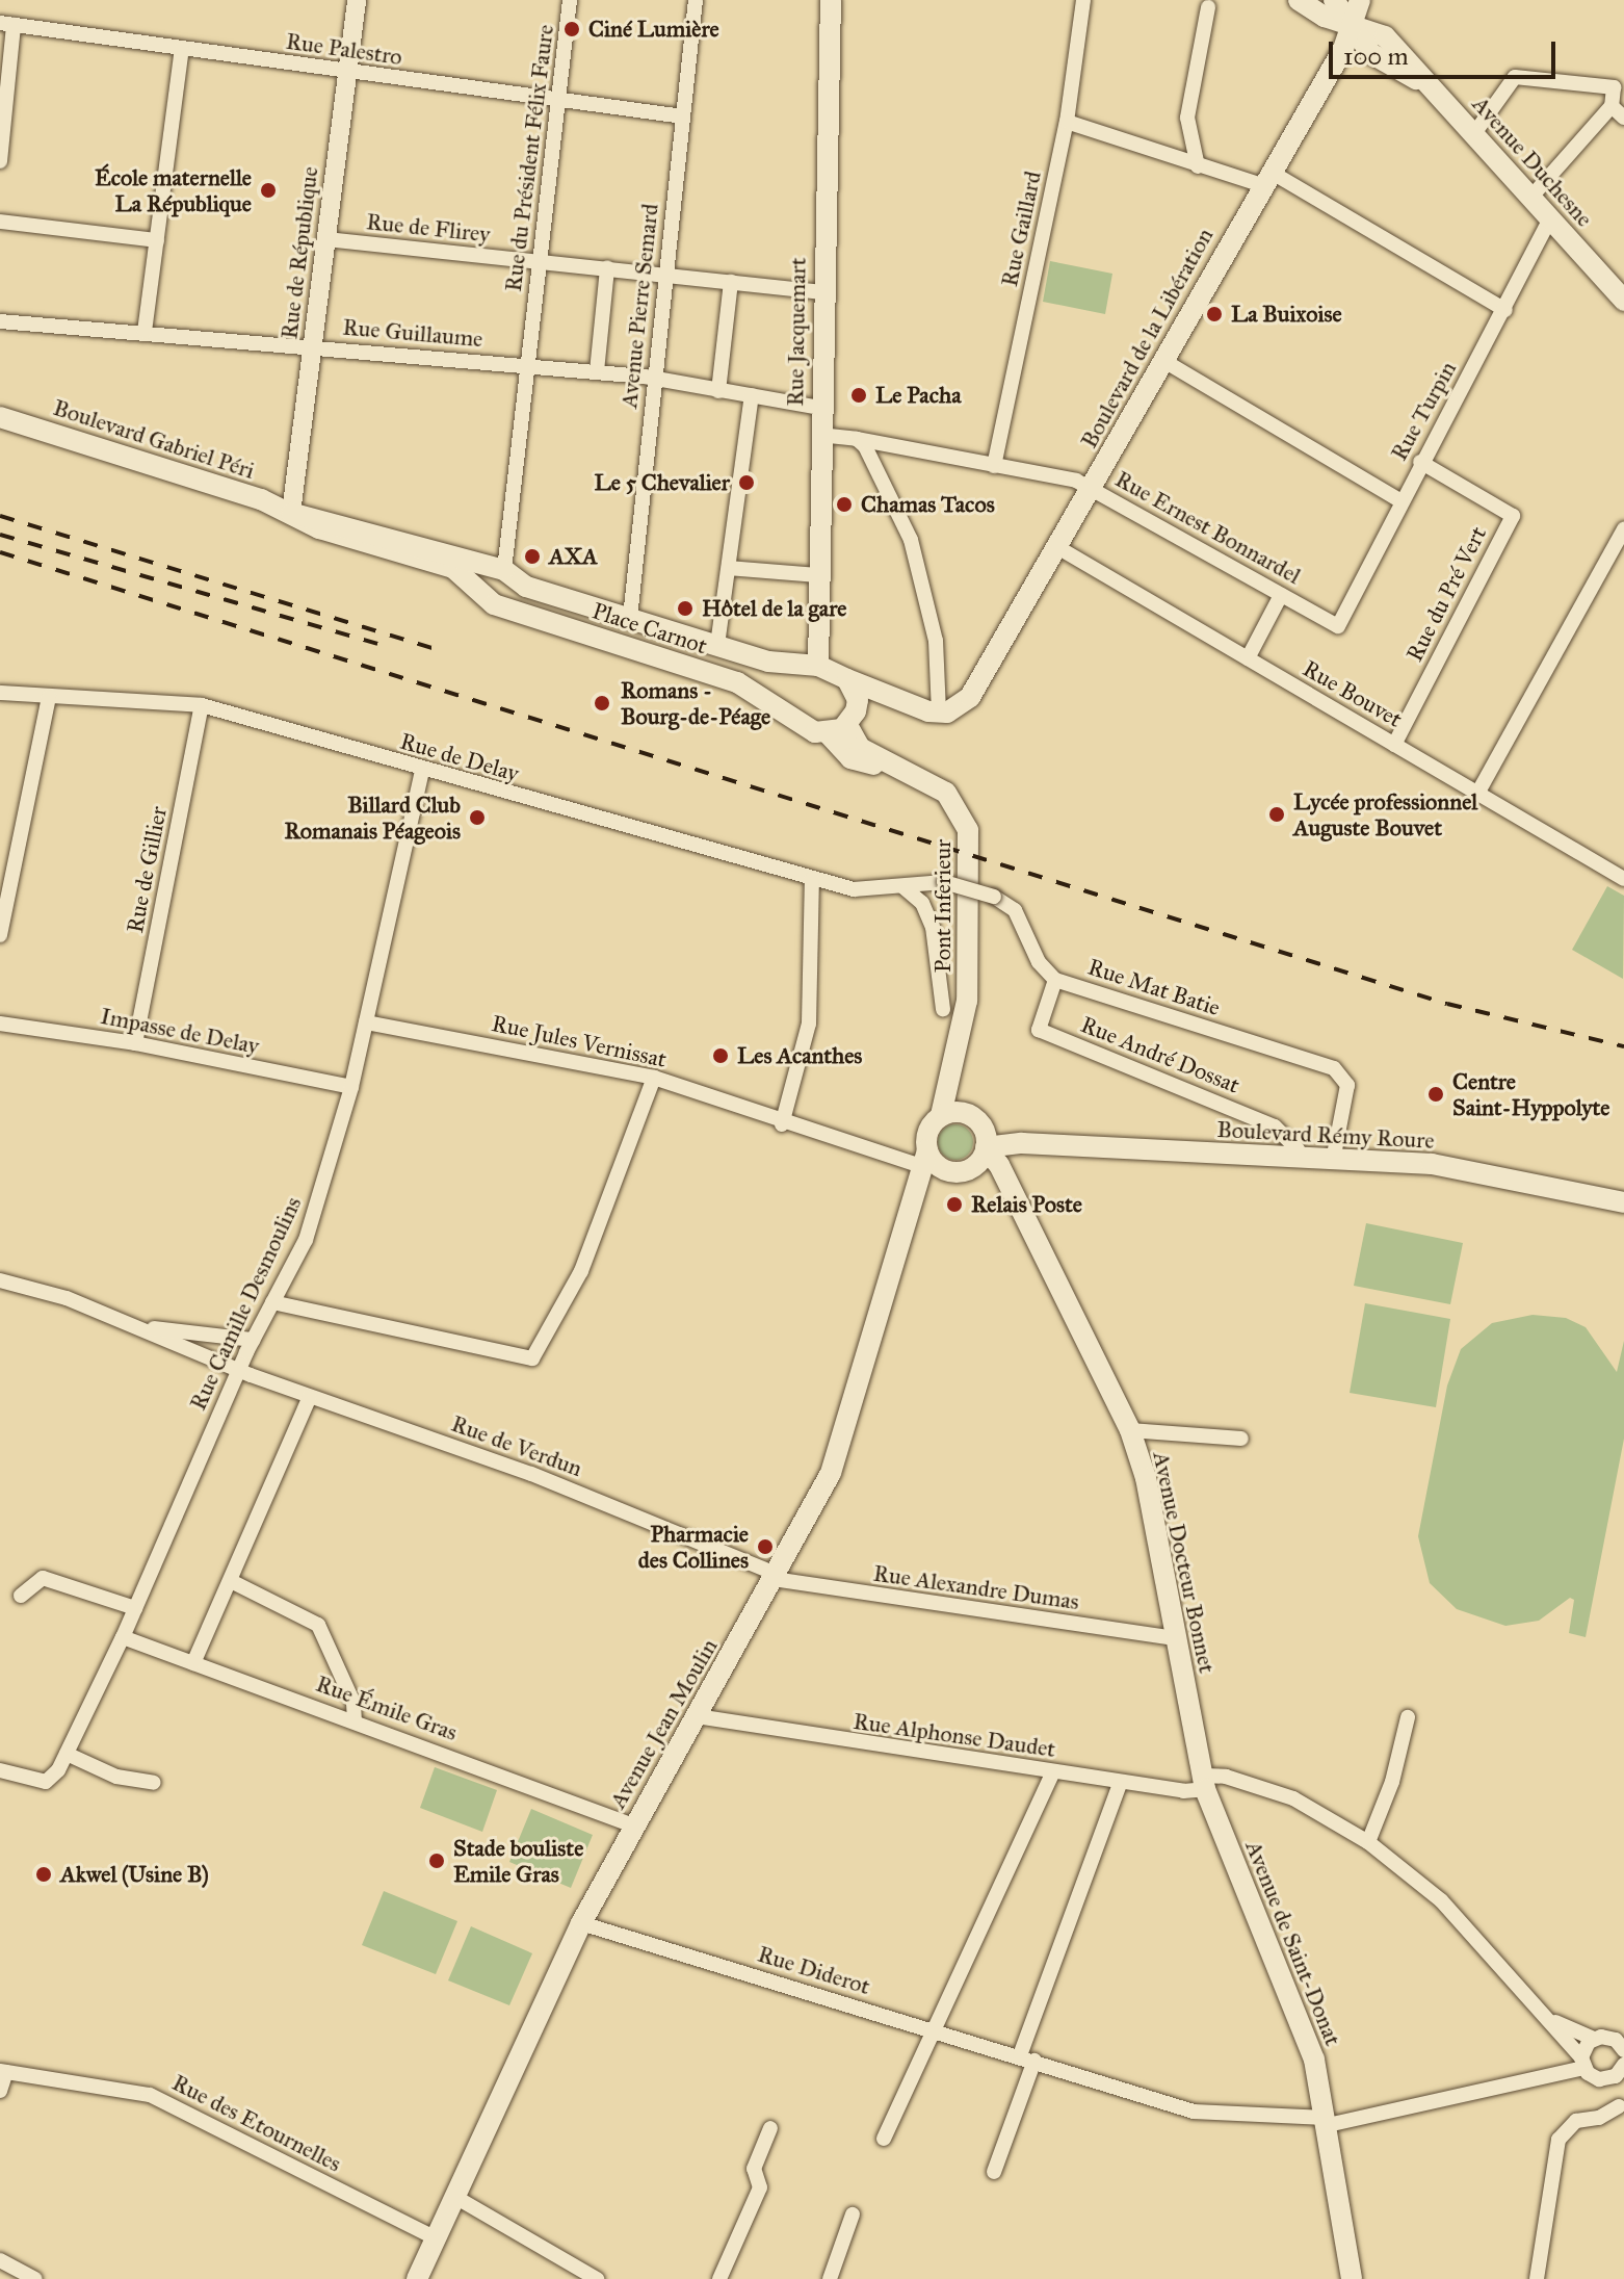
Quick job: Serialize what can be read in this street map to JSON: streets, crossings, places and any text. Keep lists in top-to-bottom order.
{
  "streets": {
    "main road": [
      "Avenue Duchesne",
      "Rue Jacquemart",
      "Boulevard de la Libération",
      "Boulevard Gabriel Péri",
      "Place Carnot",
      "Pont Inferieur",
      "Boulevard Rémy Roure",
      "Avenue Docteur Bonnet",
      "Avenue Jean Moulin",
      "Avenue de Saint-Donat"
    ],
    "street": [
      "Rue Palestro",
      "Rue du Président Félix Faure",
      "Rue de Flirey",
      "Rue Gaillard",
      "Rue de République",
      "Avenue Pierre Semard",
      "Rue Guillaume",
      "Rue Turpin",
      "Rue Ernest Bonnardel",
      "Rue du Pré Vert",
      "Rue Bouvet",
      "Rue de Delay",
      "Rue de Gillier",
      "Rue Mat Batie",
      "Impasse de Delay",
      "Rue Jules Vernissat",
      "Rue André Dossat",
      "Rue Camille Desmoulins",
      "Rue de Verdun",
      "Rue Alexandre Dumas",
      "Rue Émile Gras",
      "Rue Alphonse Daudet",
      "Rue Diderot",
      "Rue des Etournelles"
    ]
  },
  "crossings": [
    ["Rue Palestro", "Rue du Président Félix Faure"],
    ["Rue Palestro", "Rue de République"],
    ["Rue Palestro", "Avenue Pierre Semard"],
    ["Rue du Président Félix Faure", "Rue de Flirey"],
    ["Rue du Président Félix Faure", "Rue Guillaume"],
    ["Rue du Président Félix Faure", "Boulevard Gabriel Péri"],
    ["Rue du Président Félix Faure", "Place Carnot"],
    ["Avenue Duchesne", "Boulevard de la Libération"],
    ["Avenue Duchesne", "Rue Turpin"],
    ["Rue de Flirey", "Rue de République"],
    ["Rue de Flirey", "Avenue Pierre Semard"],
    ["Rue de Flirey", "Rue Jacquemart"],
    ["Rue Gaillard", "Rue Ernest Bonnardel"],
    ["Rue de République", "Rue Guillaume"],
    ["Rue de République", "Boulevard Gabriel Péri"],
    ["Avenue Pierre Semard", "Rue Guillaume"],
    ["Avenue Pierre Semard", "Place Carnot"],
    ["Rue Jacquemart", "Rue Guillaume"],
    ["Rue Jacquemart", "Rue Ernest Bonnardel"],
    ["Rue Jacquemart", "Place Carnot"],
    ["Rue Jacquemart", "Pont Inferieur"],
    ["Boulevard de la Libération", "Rue Ernest Bonnardel"],
    ["Boulevard de la Libération", "Rue Bouvet"],
    ["Rue Turpin", "Rue Ernest Bonnardel"],
    ["Rue Turpin", "Rue du Pré Vert"],
    ["Boulevard Gabriel Péri", "Place Carnot"],
    ["Rue du Pré Vert", "Rue Bouvet"],
    ["Place Carnot", "Pont Inferieur"],
    ["Rue de Delay", "Rue de Gillier"],
    ["Rue de Delay", "Rue Mat Batie"],
    ["Rue de Delay", "Rue Camille Desmoulins"],
    ["Rue de Gillier", "Impasse de Delay"],
    ["Pont Inferieur", "Rue Jules Vernissat"],
    ["Pont Inferieur", "Boulevard Rémy Roure"],
    ["Pont Inferieur", "Avenue Docteur Bonnet"],
    ["Pont Inferieur", "Avenue Jean Moulin"],
    ["Rue Mat Batie", "Rue André Dossat"],
    ["Rue Mat Batie", "Boulevard Rémy Roure"],
    ["Impasse de Delay", "Rue Camille Desmoulins"],
    ["Rue Jules Vernissat", "Boulevard Rémy Roure"],
    ["Rue Jules Vernissat", "Rue Camille Desmoulins"],
    ["Rue Jules Vernissat", "Avenue Docteur Bonnet"],
    ["Rue Jules Vernissat", "Avenue Jean Moulin"],
    ["Rue André Dossat", "Boulevard Rémy Roure"],
    ["Boulevard Rémy Roure", "Avenue Docteur Bonnet"],
    ["Boulevard Rémy Roure", "Avenue Jean Moulin"],
    ["Rue Camille Desmoulins", "Rue de Verdun"],
    ["Rue Camille Desmoulins", "Rue Émile Gras"],
    ["Rue de Verdun", "Rue Alexandre Dumas"],
    ["Rue de Verdun", "Avenue Jean Moulin"],
    ["Avenue Docteur Bonnet", "Rue Alexandre Dumas"],
    ["Avenue Docteur Bonnet", "Avenue Jean Moulin"],
    ["Avenue Docteur Bonnet", "Rue Alphonse Daudet"],
    ["Avenue Docteur Bonnet", "Avenue de Saint-Donat"],
    ["Rue Alexandre Dumas", "Avenue Jean Moulin"],
    ["Rue Émile Gras", "Avenue Jean Moulin"],
    ["Avenue Jean Moulin", "Rue Alphonse Daudet"],
    ["Avenue Jean Moulin", "Rue Diderot"],
    ["Avenue Jean Moulin", "Rue des Etournelles"],
    ["Rue Alphonse Daudet", "Avenue de Saint-Donat"],
    ["Rue Alphonse Daudet", "Rue Diderot"],
    ["Avenue de Saint-Donat", "Rue Diderot"]
  ],
  "places": [
    "Ciné Lumière",
    "École maternelle La République",
    "La Buixoise",
    "Le Pacha",
    "Le 5 Chevalier",
    "Chamas Tacos",
    "AXA",
    "Hôtel de la gare",
    "Romans - Bourg-de-Péage",
    "Lycée professionnel Auguste Bouvet",
    "Billard Club Romanais Péageois",
    "Les Acanthes",
    "Centre Saint-Hyppolyte",
    "Relais Poste",
    "Pharmacie des Collines",
    "Stade bouliste Emile Gras",
    "Akwel (Usine B)"
  ],
  "scale_bar": "100 m"
}
